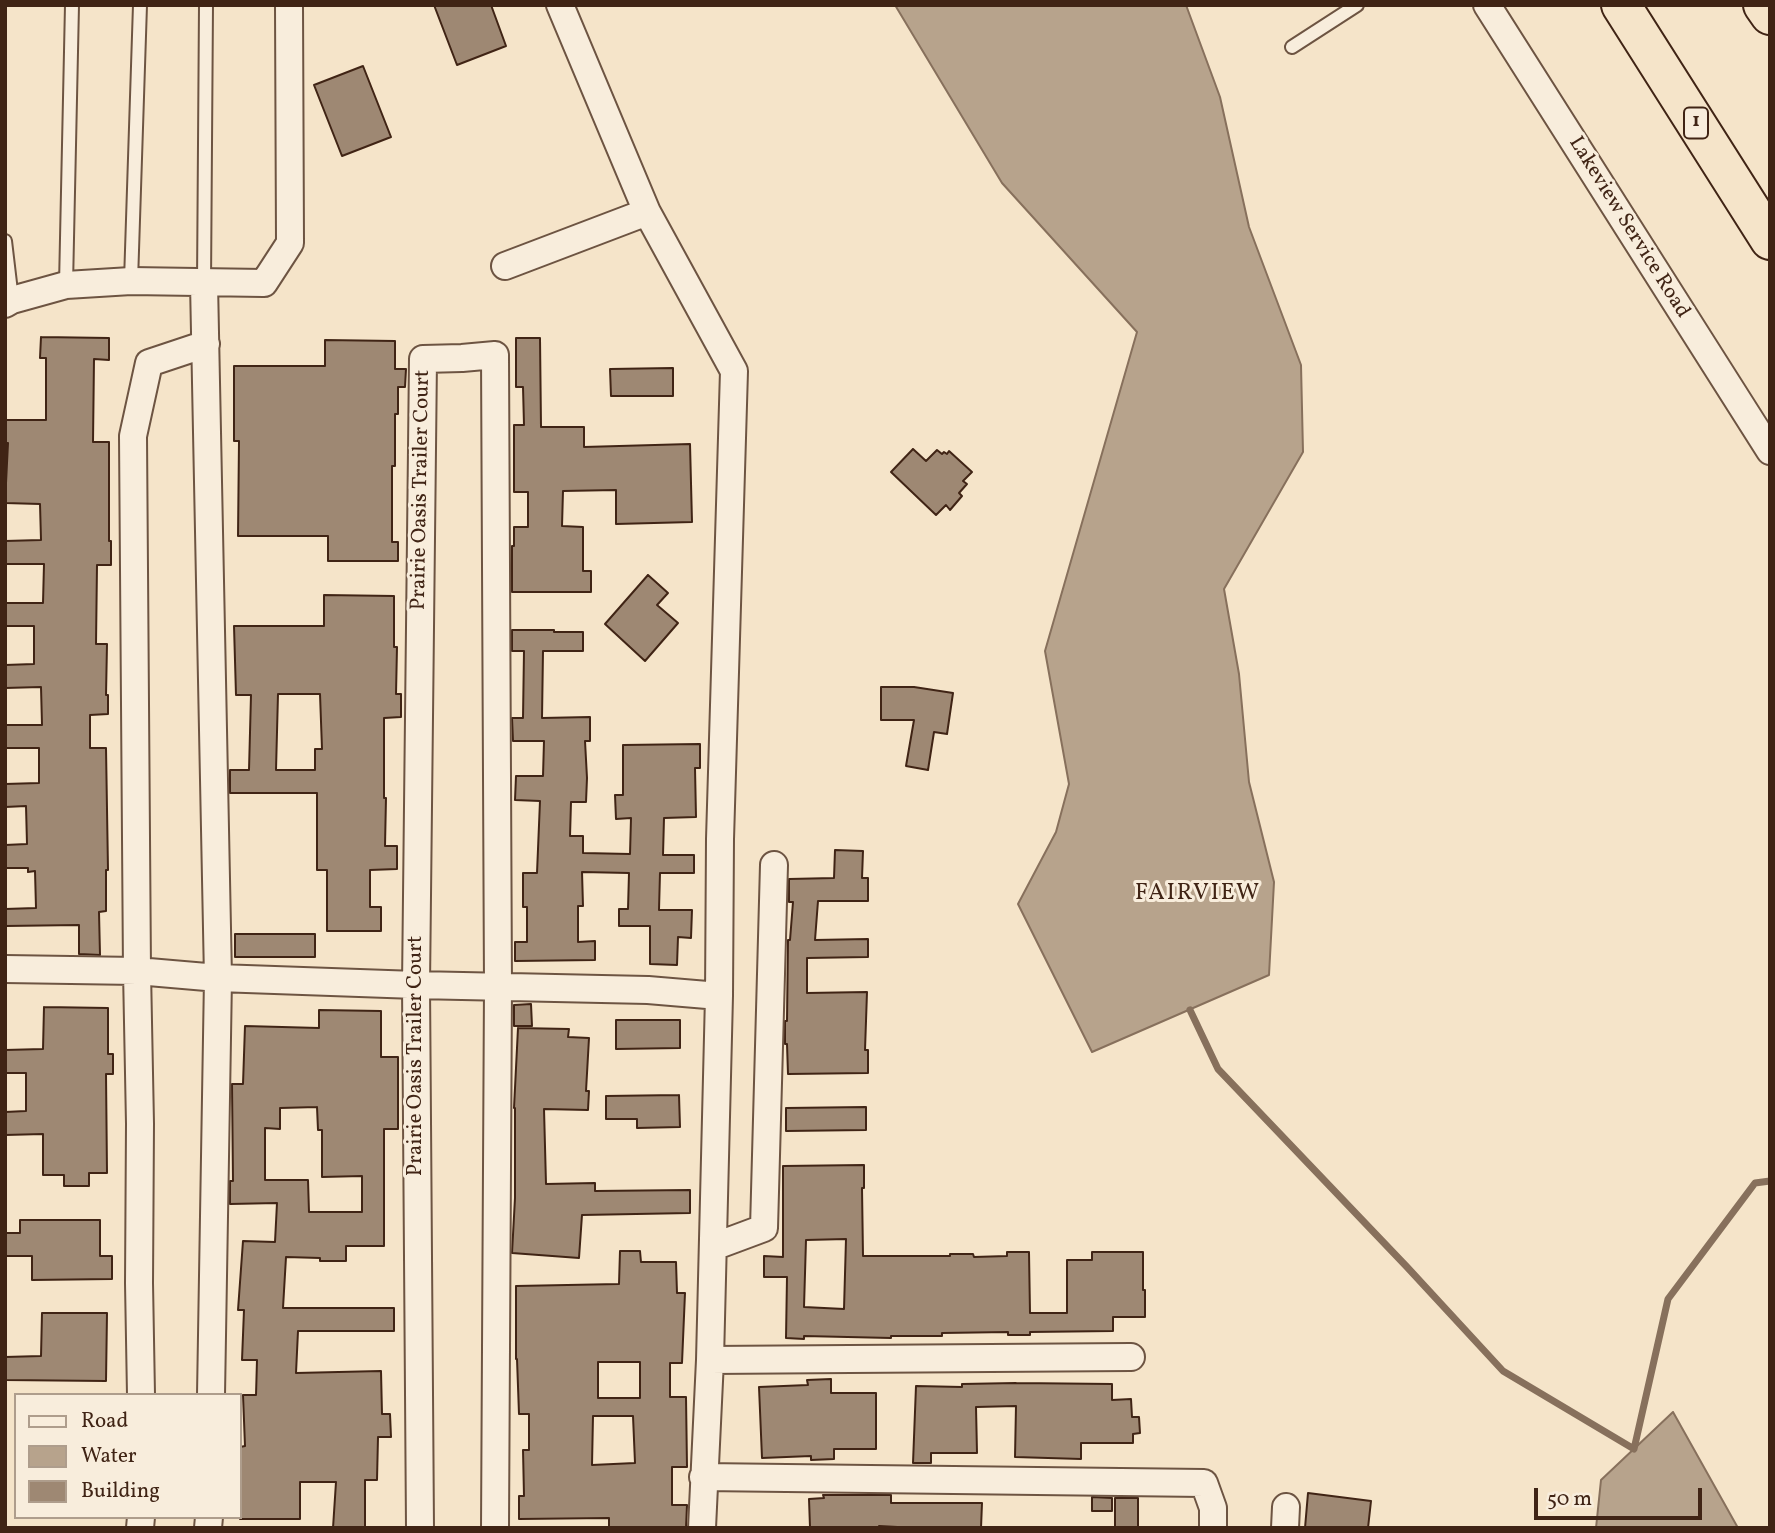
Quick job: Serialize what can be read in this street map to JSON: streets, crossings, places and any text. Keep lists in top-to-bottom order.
{
  "streets": {
    "highway": ["1"],
    "street": ["Lakeview Service Road", "Prairie Oasis Trailer Court"]
  },
  "districts": ["FAIRVIEW"],
  "legend": ["Road", "Water", "Building"],
  "scale_bar": "50 m"
}
